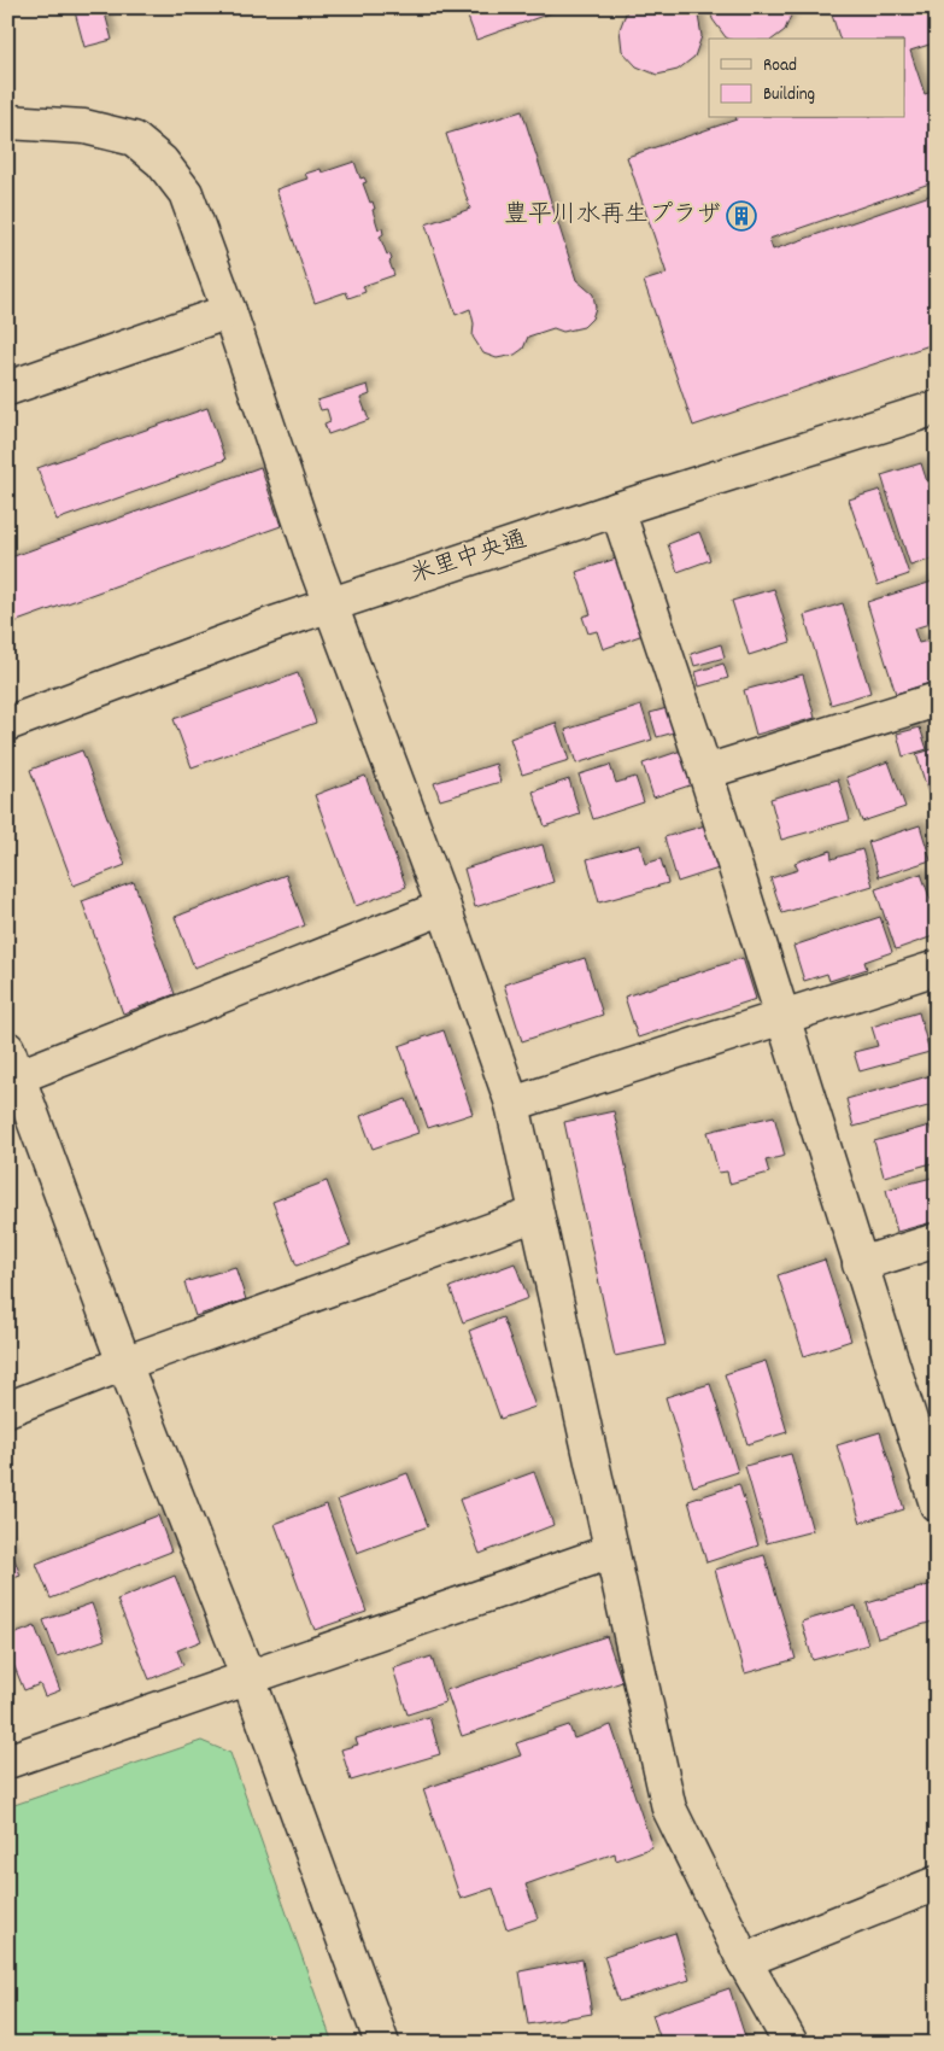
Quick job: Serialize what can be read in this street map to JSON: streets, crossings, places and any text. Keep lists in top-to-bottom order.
{
  "streets": {
    "street": ["米里中央通"]
  },
  "places": {
    "building": ["豊平川水再生プラザ"]
  },
  "legend": ["Road", "Building"]
}
